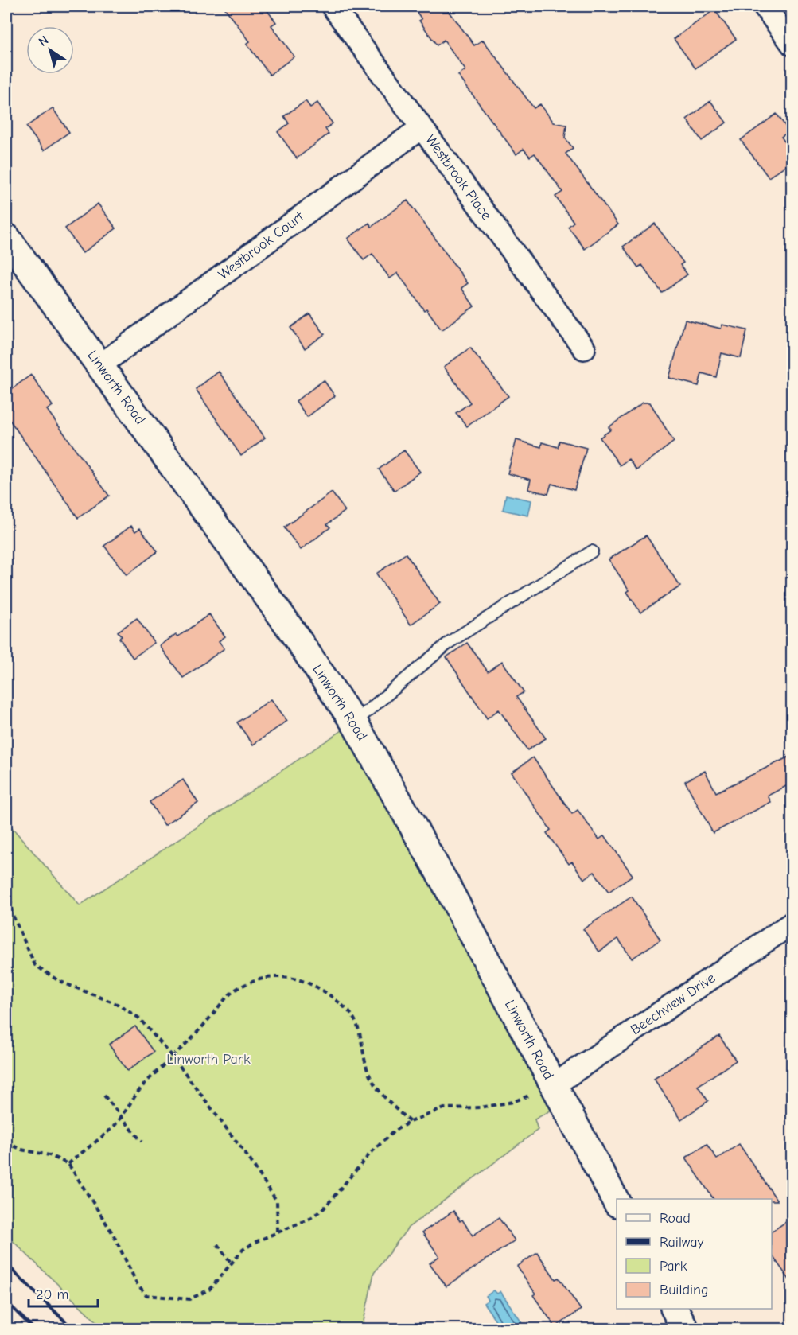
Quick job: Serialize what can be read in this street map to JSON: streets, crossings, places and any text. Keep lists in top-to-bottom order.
{
  "streets": {
    "main road": ["Linworth Road"],
    "street": ["Westbrook Place", "Westbrook Court", "Beechview Drive"]
  },
  "crossings": [
    ["Westbrook Place", "Westbrook Court"],
    ["Westbrook Court", "Linworth Road"],
    ["Linworth Road", "Beechview Drive"]
  ],
  "parks": ["Linworth Park"],
  "legend": [
    "Road",
    "Railway",
    "Park",
    "Building"
  ],
  "scale_bar": "20 m",
  "north": "top left"
}
